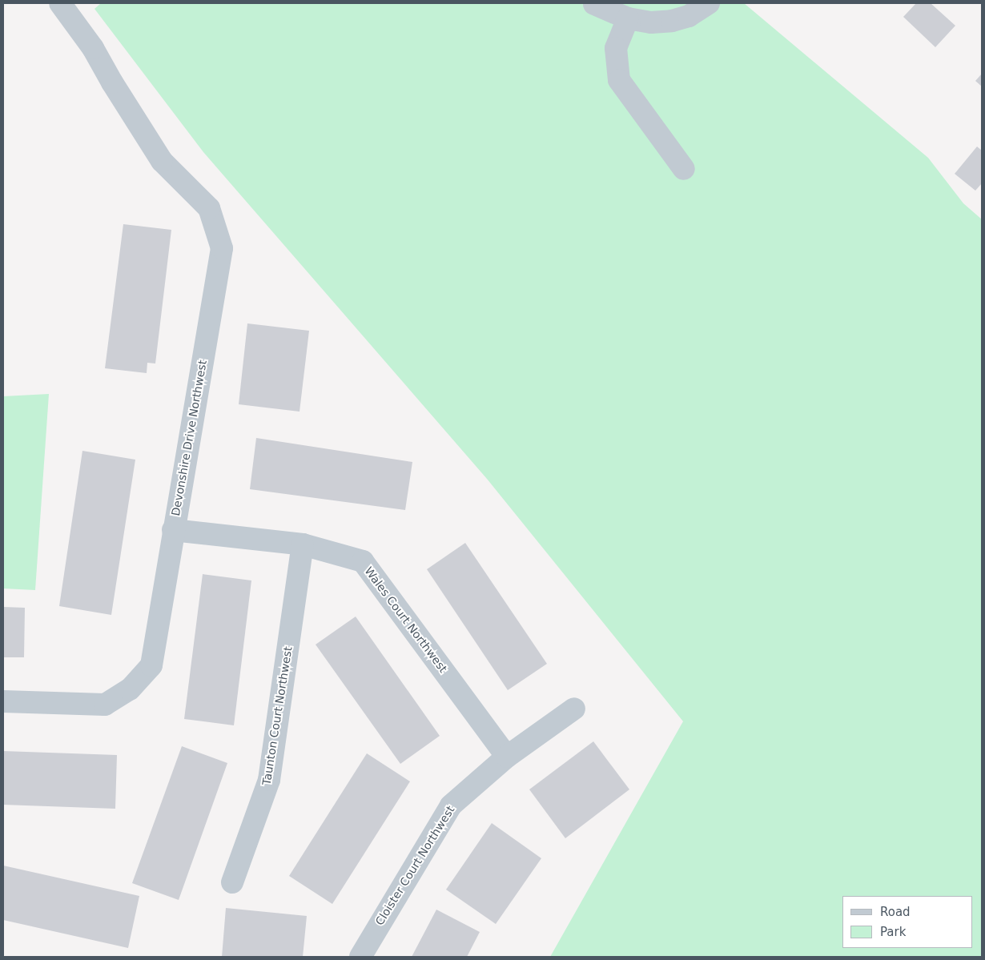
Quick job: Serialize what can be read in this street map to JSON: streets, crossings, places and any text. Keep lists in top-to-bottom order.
{
  "streets": {
    "street": [
      "Devonshire Drive Northwest",
      "Wales Court Northwest",
      "Taunton Court Northwest",
      "Cloister Court Northwest"
    ]
  },
  "crossings": [
    ["Devonshire Drive Northwest", "Wales Court Northwest"],
    ["Wales Court Northwest", "Taunton Court Northwest"],
    ["Wales Court Northwest", "Cloister Court Northwest"]
  ],
  "legend": ["Road", "Park"]
}
